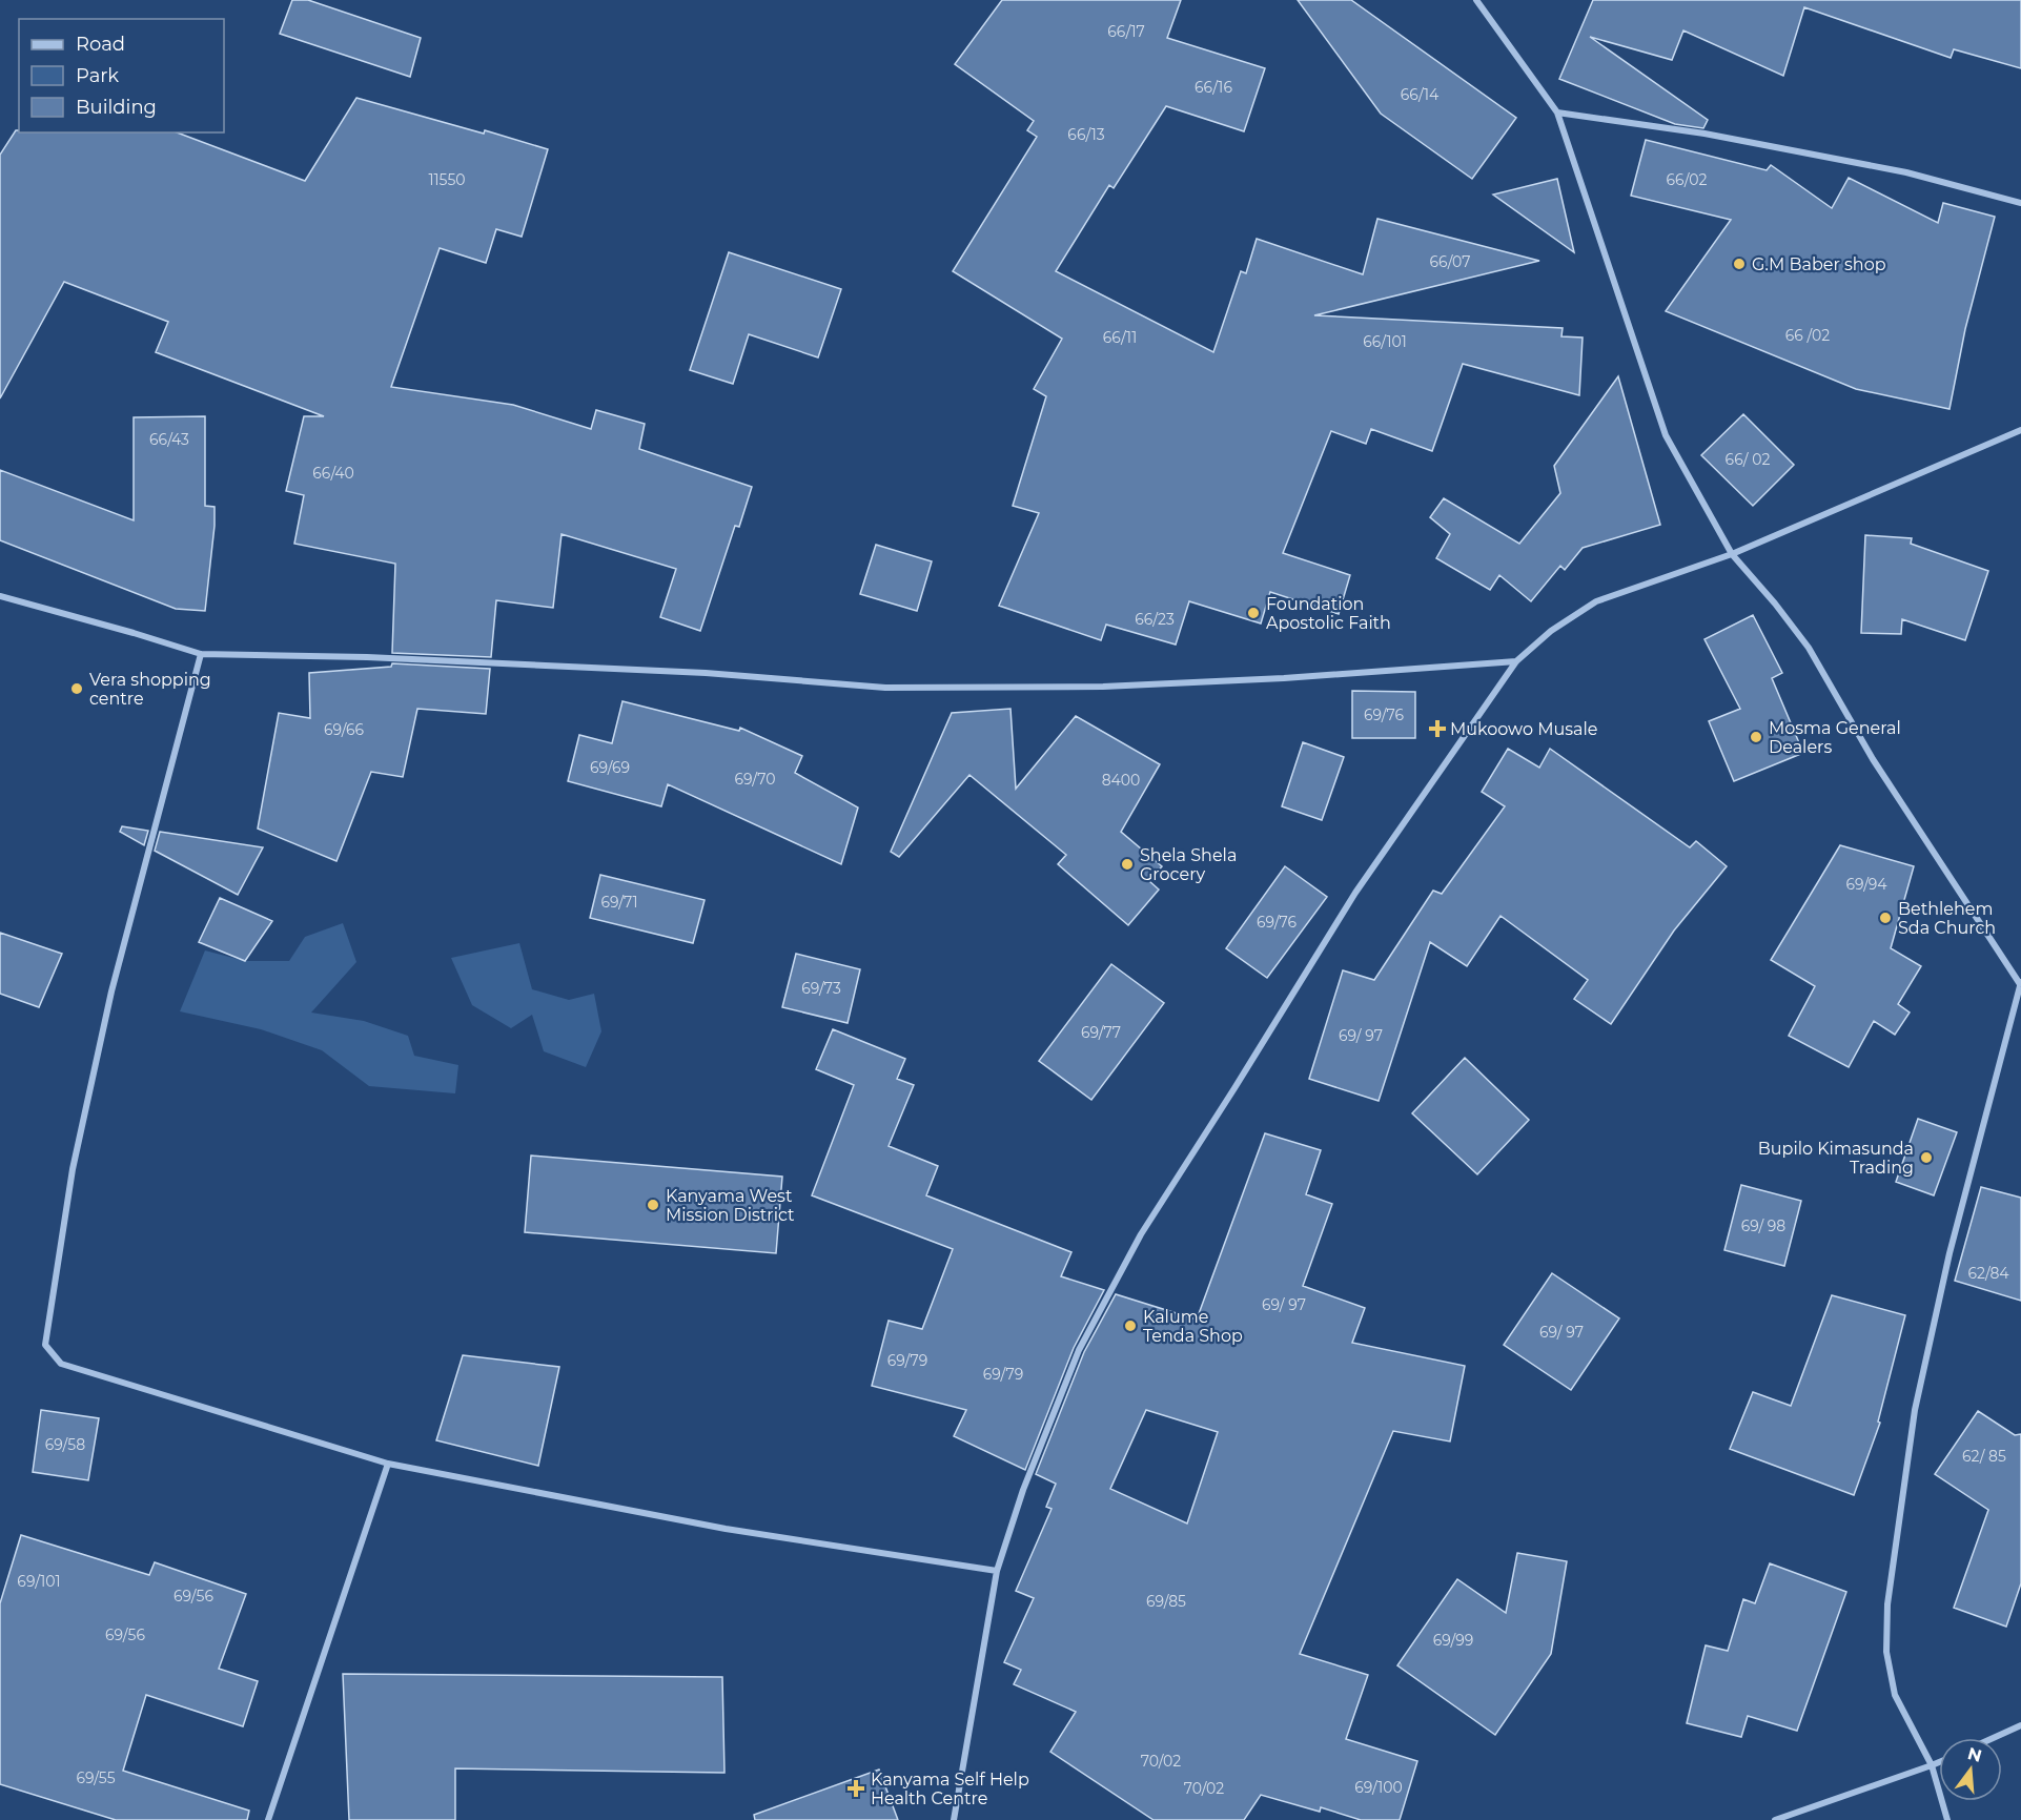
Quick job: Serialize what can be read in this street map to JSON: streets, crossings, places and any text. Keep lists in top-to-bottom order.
{
  "places": {
    "other": [
      "G.M Baber shop",
      "Foundation Apostolic Faith",
      "Vera shopping centre",
      "Mosma General Dealers",
      "Shela Shela Grocery",
      "Bethlehem Sda Church",
      "Bupilo Kimasunda Trading",
      "Kanyama West Mission District",
      "Kalume Tenda Shop"
    ],
    "health": ["Mukoowo Musale", "Kanyama Self Help Health Centre"]
  },
  "house_numbers": [
    "66/17",
    "66/16",
    "66/14",
    "66/13",
    "11550",
    "66/02",
    "66/07",
    "66 /02",
    "66/11",
    "66/101",
    "66/43",
    "66/ 02",
    "66/40",
    "66/23",
    "69/76",
    "69/66",
    "69/69",
    "69/70",
    "8400",
    "69/94",
    "69/71",
    "69/76",
    "69/73",
    "69/77",
    "69/ 97",
    "69/ 98",
    "62/84",
    "69/ 97",
    "69/ 97",
    "69/79",
    "69/79",
    "69/58",
    "62/ 85",
    "69/101",
    "69/56",
    "69/85",
    "69/56",
    "69/99",
    "70/02",
    "69/55",
    "69/100",
    "70/02"
  ],
  "legend": ["Road", "Park", "Building"],
  "north": "top"
}
